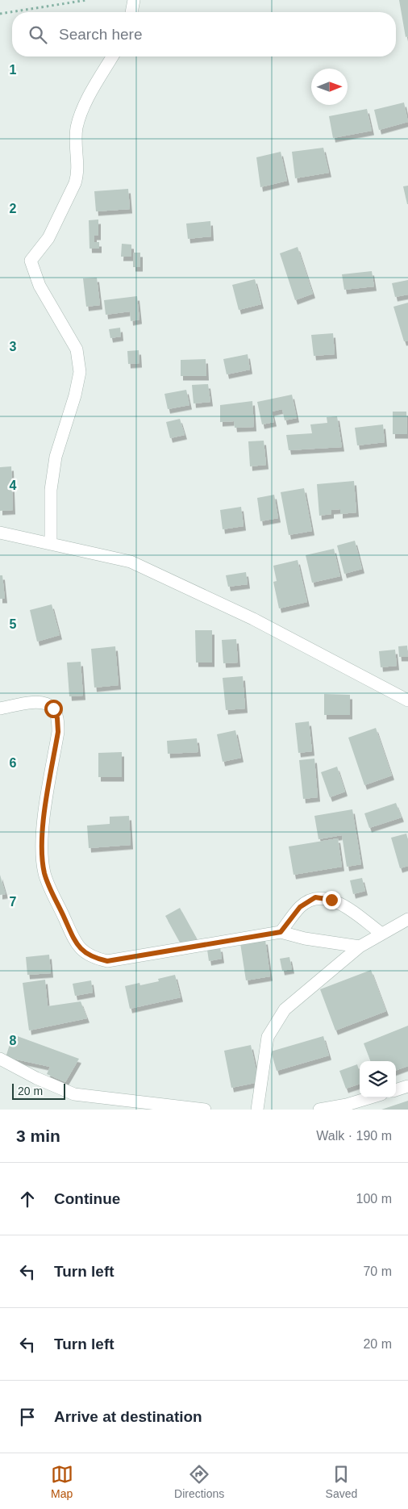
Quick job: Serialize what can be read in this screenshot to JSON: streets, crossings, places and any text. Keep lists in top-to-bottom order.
{
  "scale_bar": "20 m",
  "north": "right",
  "page": {
    "search": "Search here",
    "scale": "20 m",
    "heading": ["3 min", "Walk · 190 m"],
    "list": [
      ["Continue", "100 m"],
      ["Turn left", "70 m"],
      ["Turn left", "20 m"],
      "Arrive at destination"
    ],
    "nav": ["Map", "Directions", "Saved"]
  },
  "grid": {
    "rows": [
      "1",
      "2",
      "3",
      "4",
      "5",
      "6",
      "7",
      "8"
    ]
  }
}
